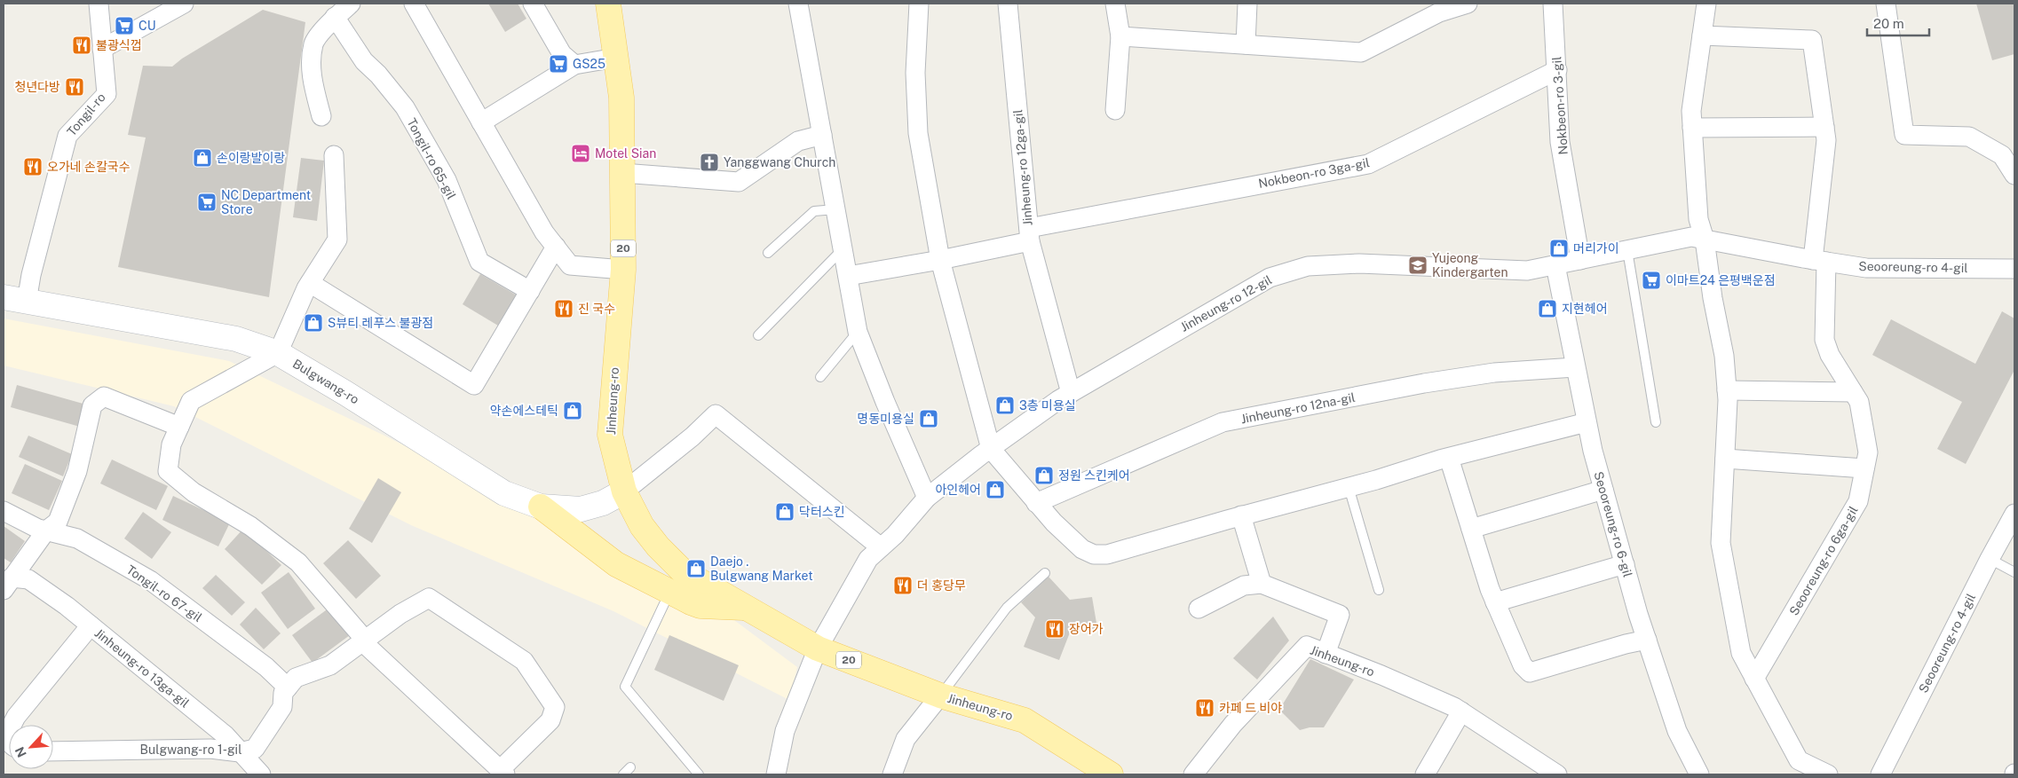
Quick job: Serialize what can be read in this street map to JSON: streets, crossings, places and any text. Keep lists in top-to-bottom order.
{
  "streets": {
    "main road": ["20", "Bulgwang-ro", "Jinheung-ro"],
    "street": [
      "Nokbeon-ro 3-gil",
      "Tongil-ro",
      "Tongil-ro 65-gil",
      "Jinheung-ro 12ga-gil",
      "Nokbeon-ro 3ga-gil",
      "Seooreung-ro 4-gil",
      "Jinheung-ro 12-gil",
      "Jinheung-ro 12na-gil",
      "Seooreung-ro 6-gil",
      "Seooreung-ro 6ga-gil",
      "Tongil-ro 67-gil",
      "Jinheung-ro 13ga-gil",
      "Bulgwang-ro 1-gil"
    ]
  },
  "crossings": [
    ["Nokbeon-ro 3-gil", "Nokbeon-ro 3ga-gil"],
    ["Nokbeon-ro 3-gil", "Seooreung-ro 4-gil"],
    ["Tongil-ro", "Bulgwang-ro"],
    ["Jinheung-ro 12ga-gil", "Nokbeon-ro 3ga-gil"],
    ["Seooreung-ro 4-gil", "Jinheung-ro 12-gil"],
    ["Seooreung-ro 4-gil", "Seooreung-ro 6-gil"],
    ["Seooreung-ro 4-gil", "Seooreung-ro 6ga-gil"],
    ["Jinheung-ro 12-gil", "Jinheung-ro"],
    ["Jinheung-ro 12-gil", "Seooreung-ro 6-gil"],
    ["Bulgwang-ro", "Jinheung-ro"],
    ["Jinheung-ro 12na-gil", "Seooreung-ro 6-gil"],
    ["Tongil-ro 67-gil", "Bulgwang-ro 1-gil"],
    ["Jinheung-ro 13ga-gil", "Bulgwang-ro 1-gil"]
  ],
  "places": {
    "supermarket": [
      "CU",
      "GS25",
      "NC Department Store",
      "이마트24 은평백운점"
    ],
    "restaurant": [
      "불광식껍",
      "청년다방",
      "오가네 손칼국수",
      "진 국수",
      "더 홍당무",
      "장어가",
      "카페 드 비야"
    ],
    "hotel": ["Motel Sian"],
    "shop": [
      "손이랑발이랑",
      "머리가이",
      "지현헤어",
      "S뷰티 레푸스 불광점",
      "3층 미용실",
      "약손에스테틱",
      "명동미용실",
      "정원 스킨케어",
      "아인헤어",
      "닥터스킨",
      "Daejo . Bulgwang Market"
    ],
    "church": ["Yanggwang Church"],
    "school or university": ["Yujeong Kindergarten"]
  },
  "scale_bar": "20 m",
  "north": "bottom left"
}
